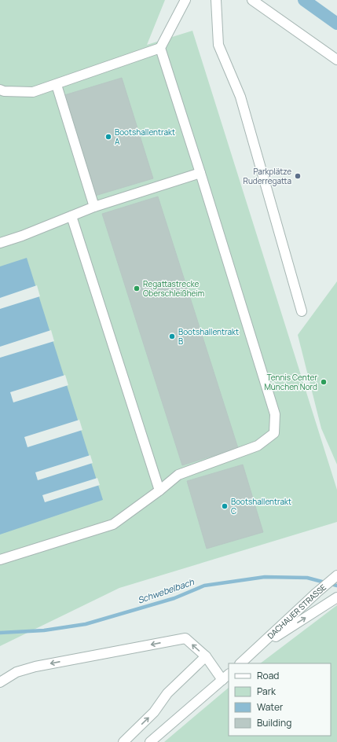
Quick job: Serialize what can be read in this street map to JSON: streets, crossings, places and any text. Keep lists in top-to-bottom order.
{
  "streets": {
    "street": ["DACHAUER STRASSE"]
  },
  "water": ["Schwebelbach"],
  "places": [
    "Bootshallentrakt A",
    "Parkplätze Ruderregatta",
    "Regattastrecke Oberschleißheim",
    "Bootshallentrakt B",
    "Tennis Center München Nord",
    "Bootshallentrakt C"
  ],
  "legend": [
    "Road",
    "Park",
    "Water",
    "Building"
  ]
}
